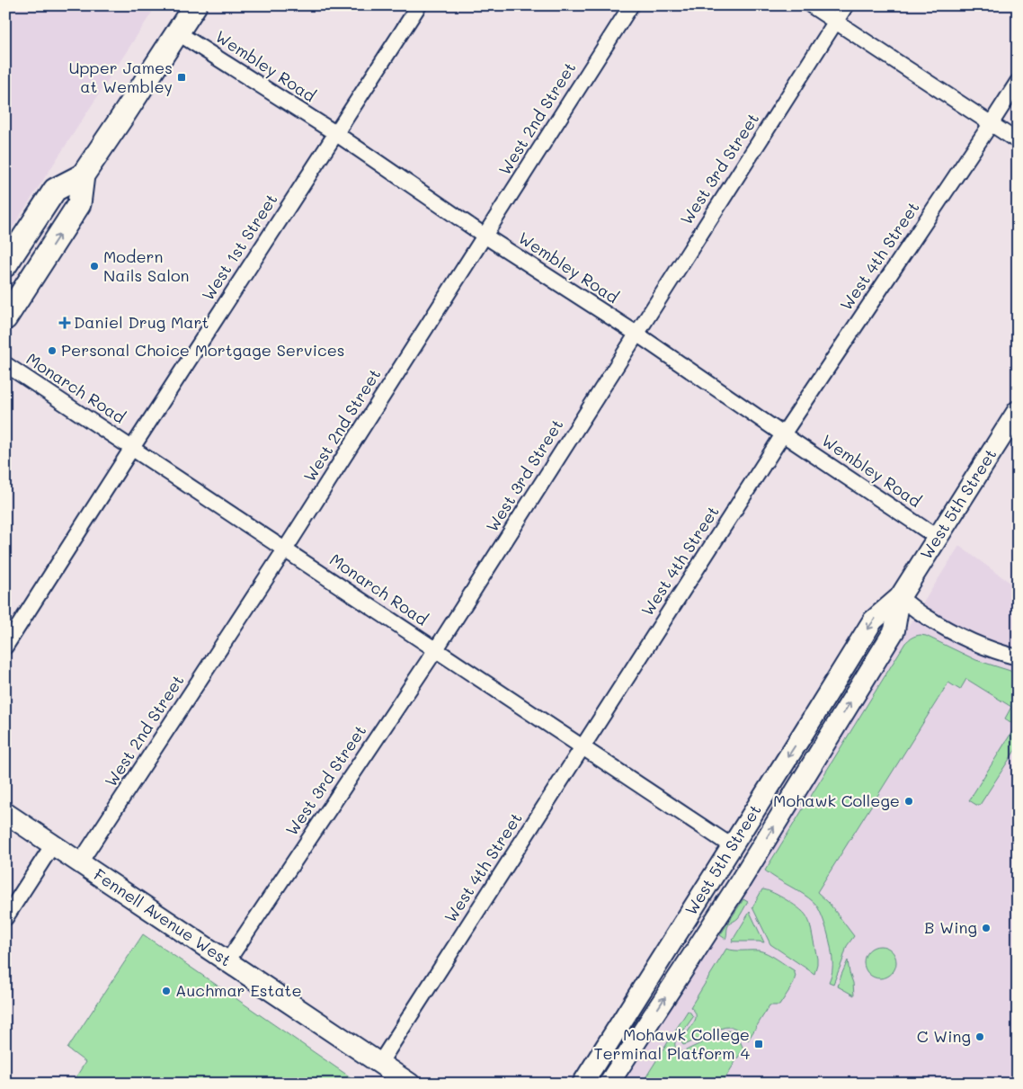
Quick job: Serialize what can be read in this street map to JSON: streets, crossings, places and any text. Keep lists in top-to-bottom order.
{
  "streets": {
    "main road": ["West 5th Street", "Fennell Avenue West"],
    "street": [
      "Wembley Road",
      "West 2nd Street",
      "West 3rd Street",
      "West 1st Street",
      "West 4th Street",
      "Monarch Road"
    ]
  },
  "crossings": [
    ["Wembley Road", "West 2nd Street"],
    ["Wembley Road", "West 3rd Street"],
    ["Wembley Road", "West 1st Street"],
    ["Wembley Road", "West 4th Street"],
    ["Wembley Road", "West 5th Street"],
    ["West 2nd Street", "Monarch Road"],
    ["West 2nd Street", "Fennell Avenue West"],
    ["West 3rd Street", "Monarch Road"],
    ["West 3rd Street", "Fennell Avenue West"],
    ["West 1st Street", "Monarch Road"],
    ["West 4th Street", "Monarch Road"],
    ["West 4th Street", "Fennell Avenue West"],
    ["Monarch Road", "West 5th Street"]
  ],
  "places": {
    "transit": ["Upper James at Wembley", "Mohawk College Terminal Platform 4"],
    "other": [
      "Modern Nails Salon",
      "Personal Choice Mortgage Services",
      "Mohawk College",
      "B Wing",
      "Auchmar Estate",
      "C Wing"
    ],
    "health": ["Daniel Drug Mart"]
  }
}
